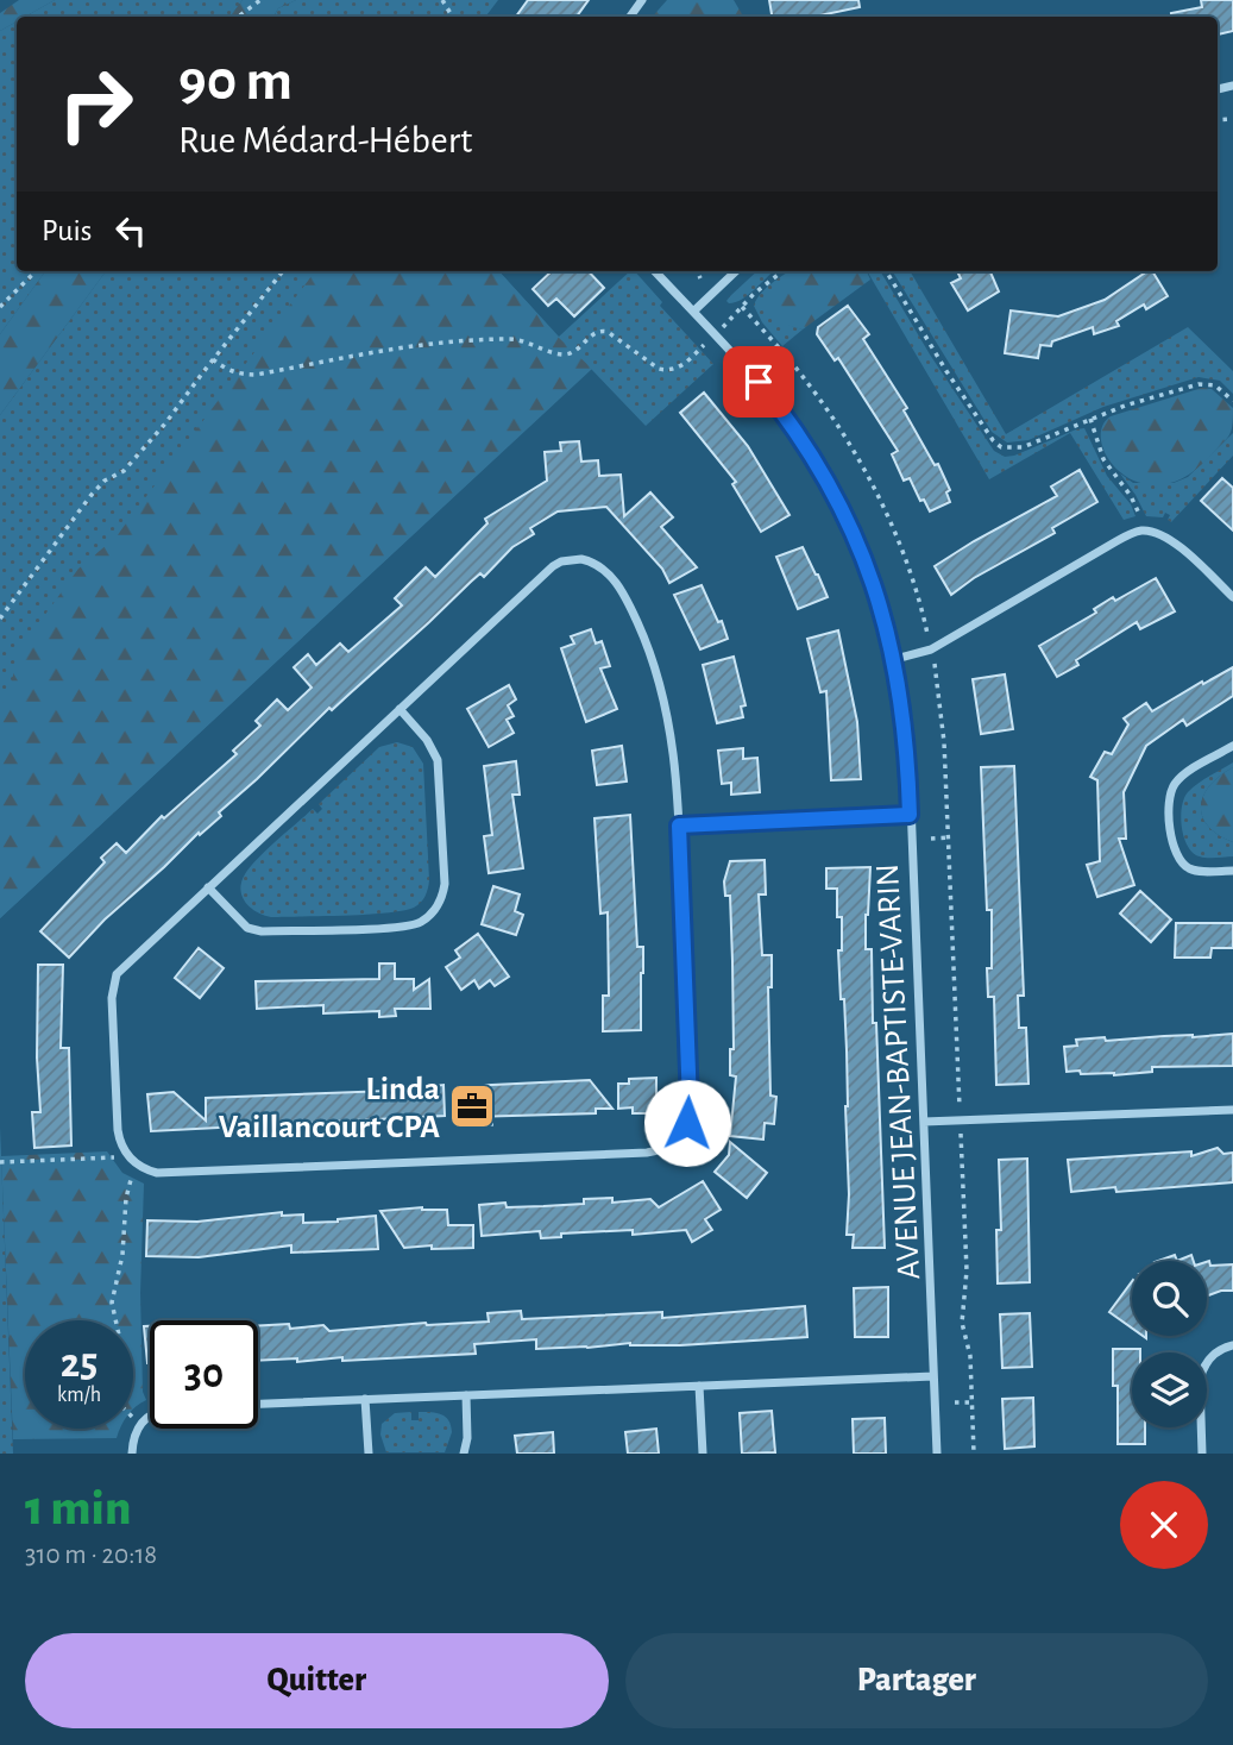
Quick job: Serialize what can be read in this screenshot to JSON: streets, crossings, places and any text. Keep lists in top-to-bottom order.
{
  "streets": {
    "street": ["AVENUE JEAN-BAPTISTE-VARIN"]
  },
  "places": {
    "office": ["Linda Vaillancourt CPA"]
  },
  "page": {
    "turn": ["90 m", "Rue Médard-Hébert"],
    "then": "Puis",
    "speed": "25 km/h",
    "limit": "30",
    "heading": ["1 min", "310 m · 20:18"],
    "buttons": ["Quitter", "Partager"]
  }
}
